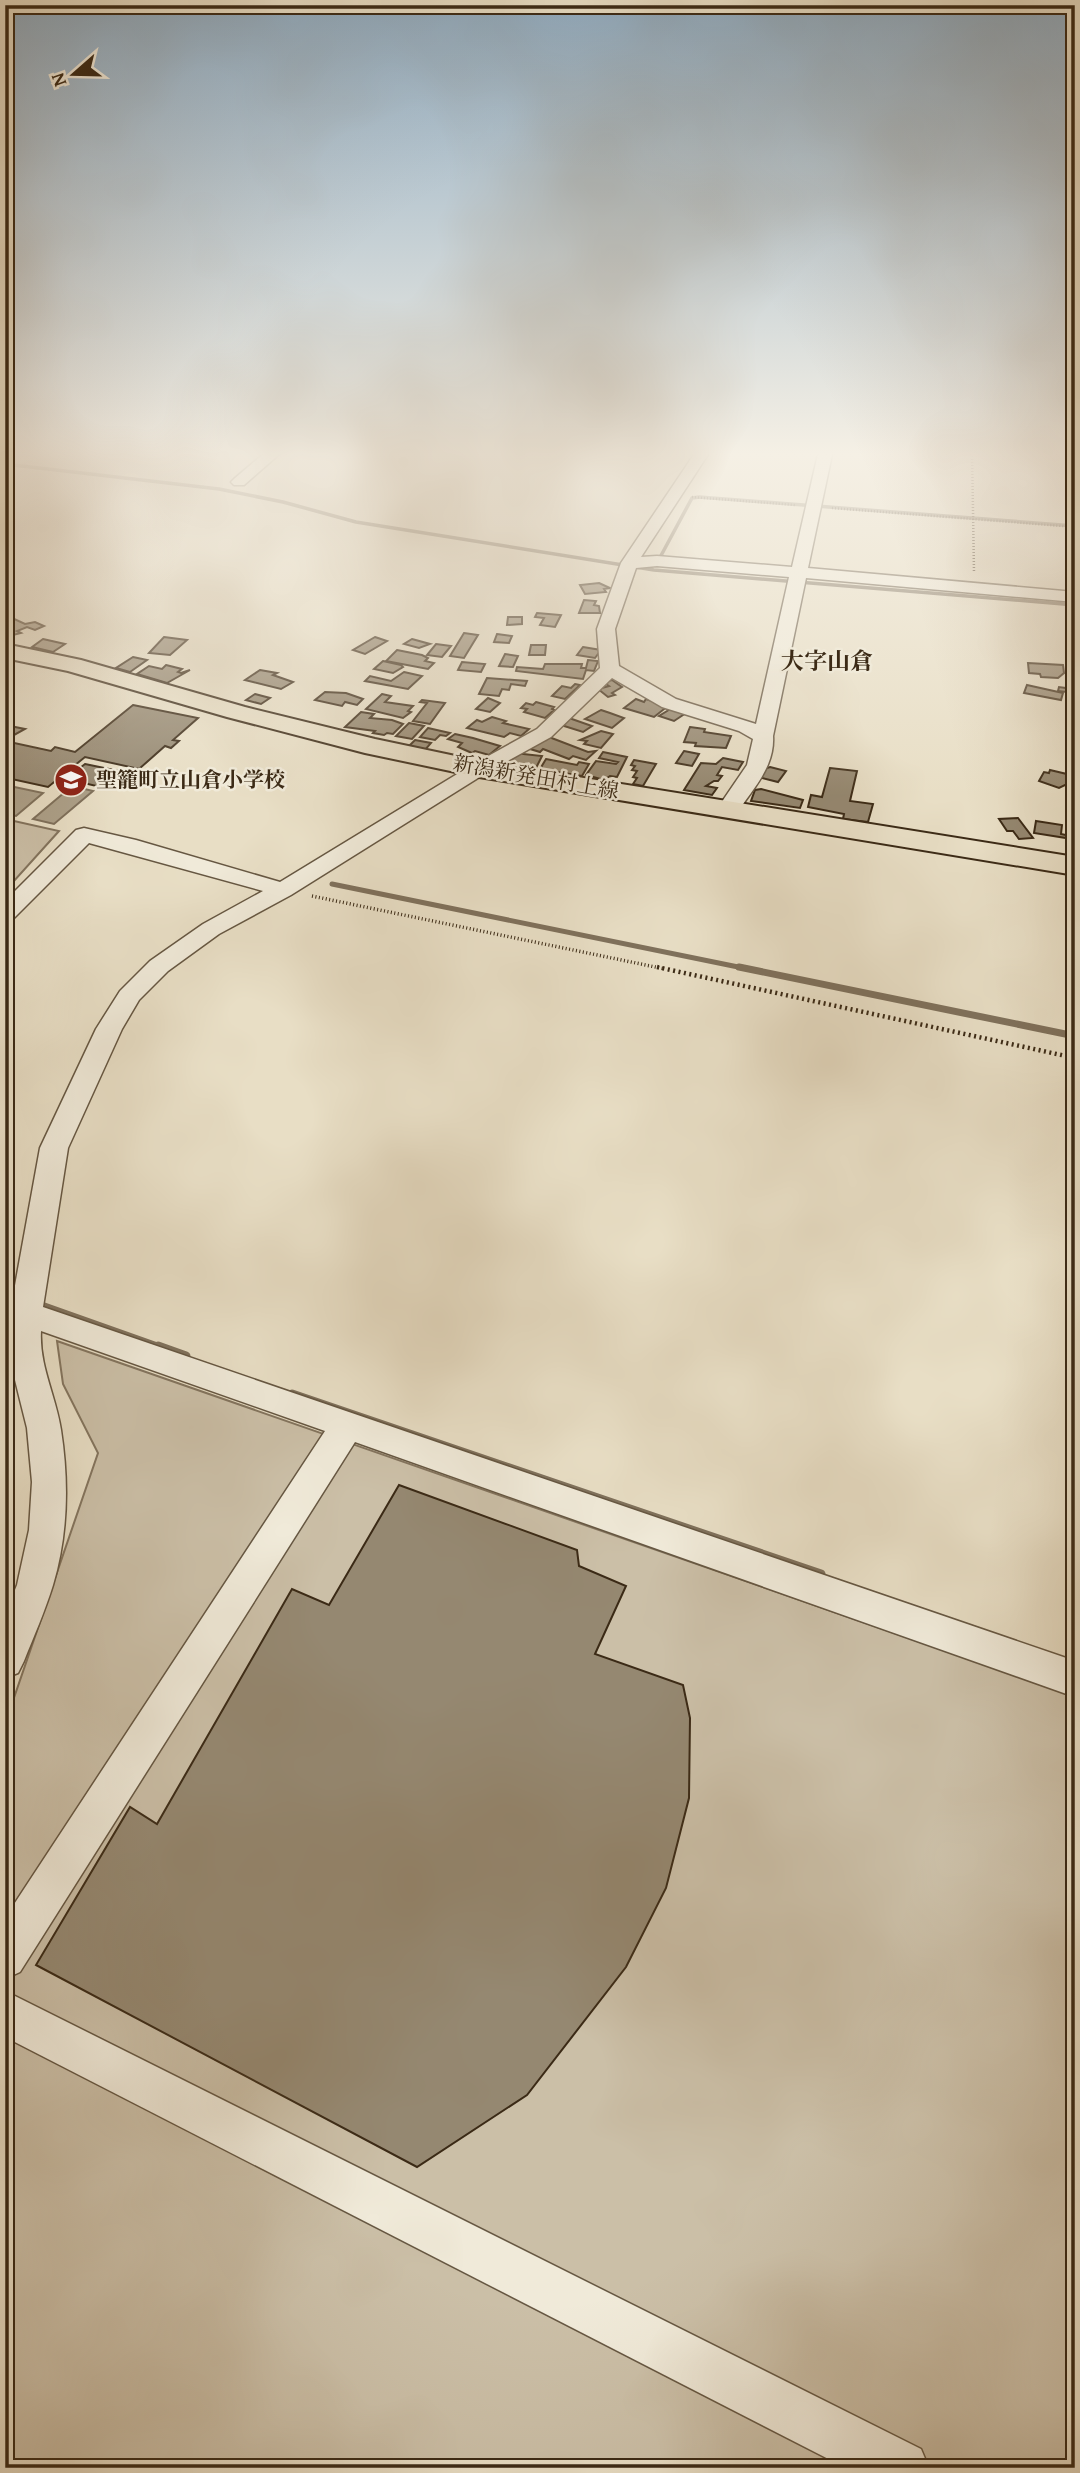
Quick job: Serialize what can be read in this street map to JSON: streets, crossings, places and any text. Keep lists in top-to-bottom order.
{
  "streets": {
    "main road": ["新潟新発田村上線"]
  },
  "districts": ["大字山倉"],
  "places": {
    "school or university": ["聖籠町立山倉小学校"]
  },
  "north": "left"
}
